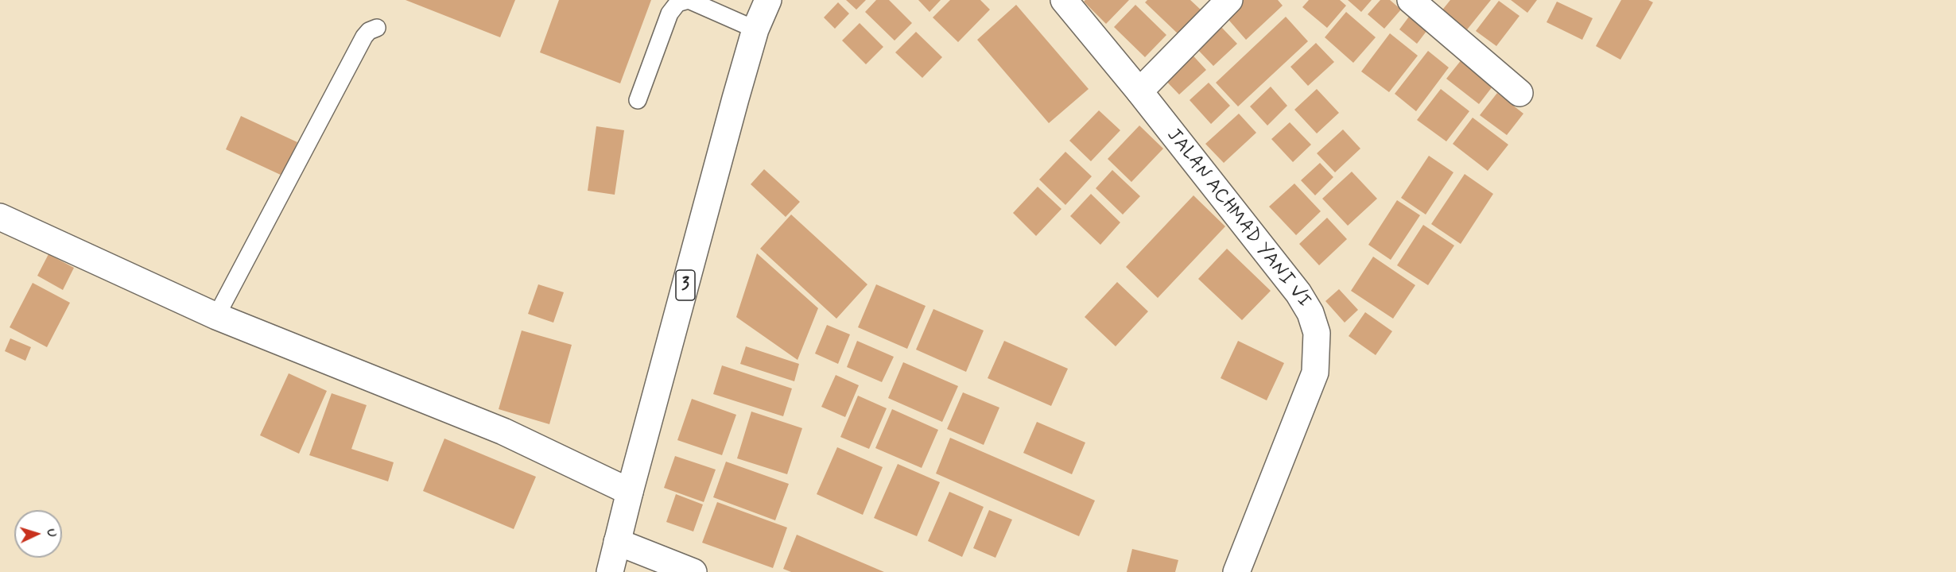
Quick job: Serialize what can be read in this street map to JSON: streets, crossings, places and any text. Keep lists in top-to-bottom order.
{
  "streets": {
    "main road": ["JALAN ACHMAD YANI VI", "3"]
  },
  "north": "right"
}
